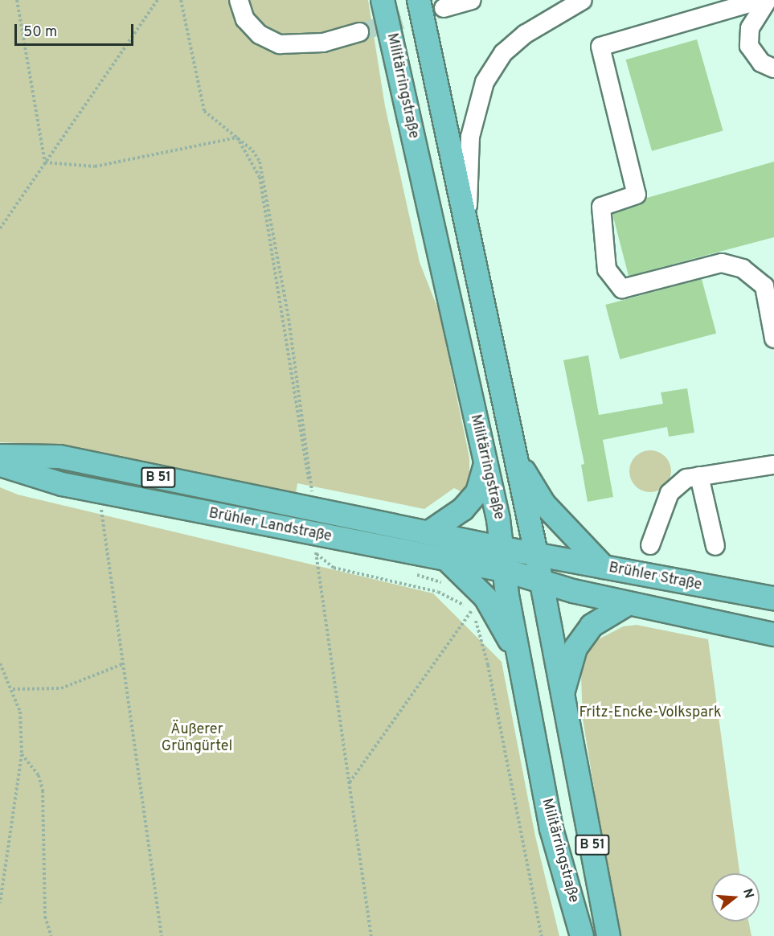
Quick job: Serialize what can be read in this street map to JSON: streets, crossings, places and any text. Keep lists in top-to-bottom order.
{
  "streets": {
    "main road": [
      "Militärringstraße",
      "B 51",
      "Brühler Landstraße",
      "Brühler Straße"
    ]
  },
  "crossings": [
    ["Militärringstraße", "B 51"],
    ["Militärringstraße", "Brühler Landstraße"],
    ["Militärringstraße", "Brühler Straße"],
    ["B 51", "Brühler Landstraße"],
    ["B 51", "Brühler Straße"],
    ["Brühler Landstraße", "Brühler Straße"]
  ],
  "parks": ["Fritz-Encke-Volkspark", "Äußerer Grüngürtel"],
  "scale_bar": "50 m",
  "north": "right"
}
